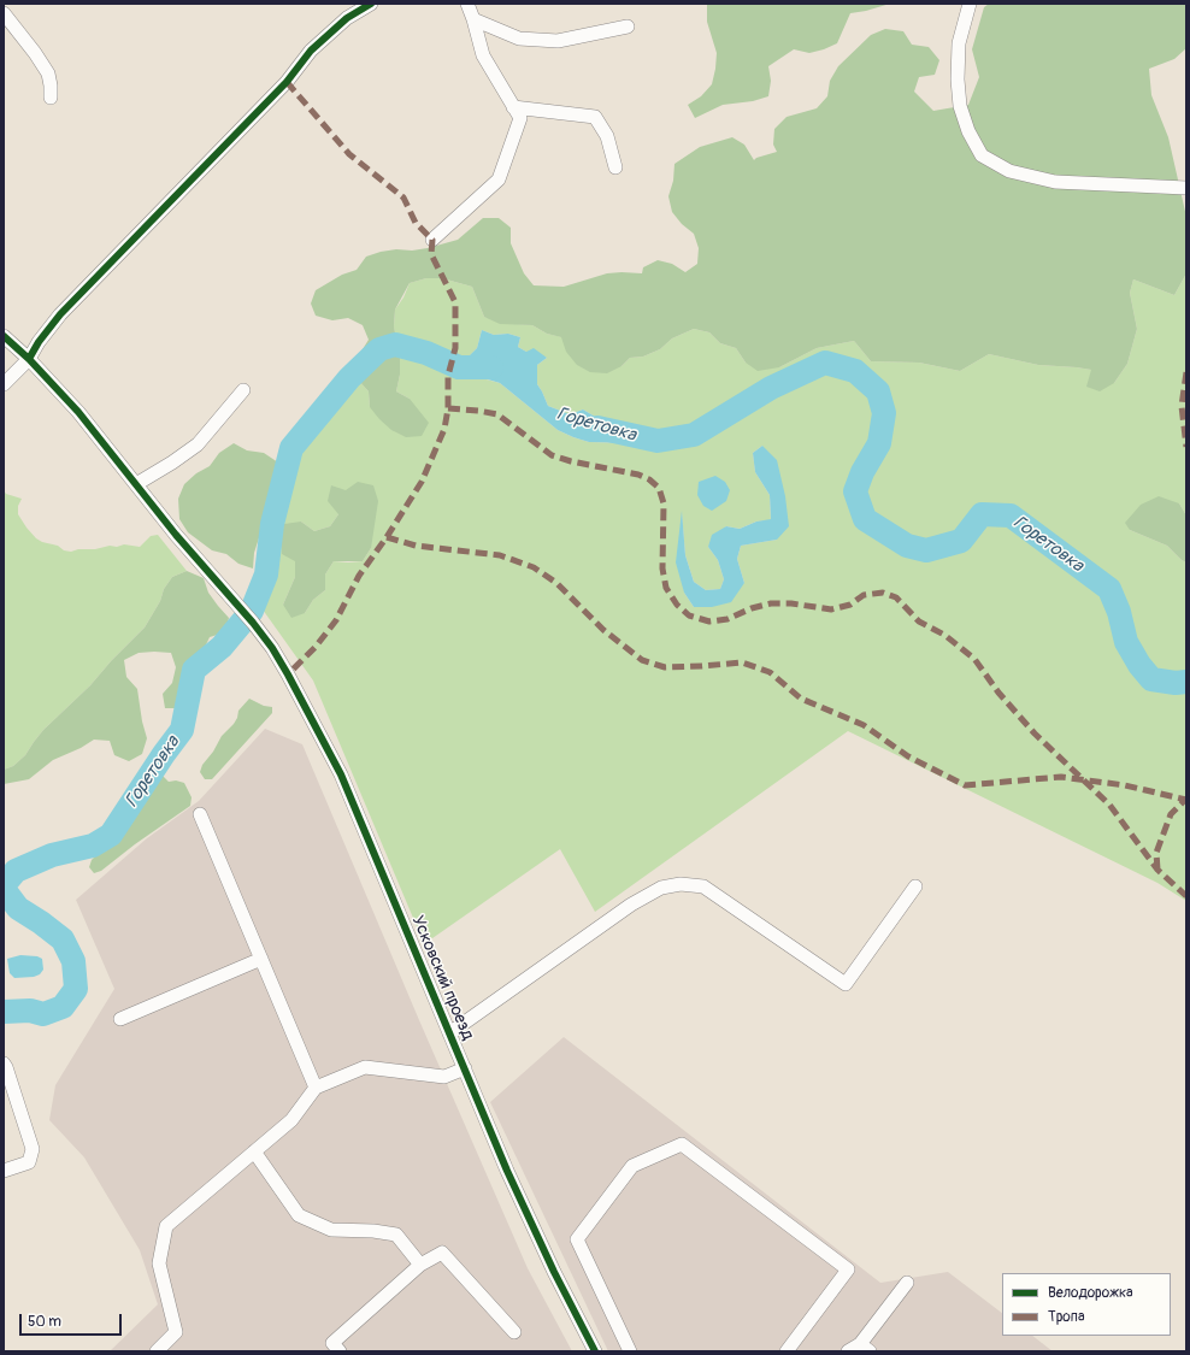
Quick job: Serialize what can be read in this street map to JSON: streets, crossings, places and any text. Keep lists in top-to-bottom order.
{
  "streets": {
    "street": ["Усковский проезд"]
  },
  "water": ["Горетовка"],
  "legend": ["Велодорожка", "Тропа"],
  "scale_bar": "50 m"
}
